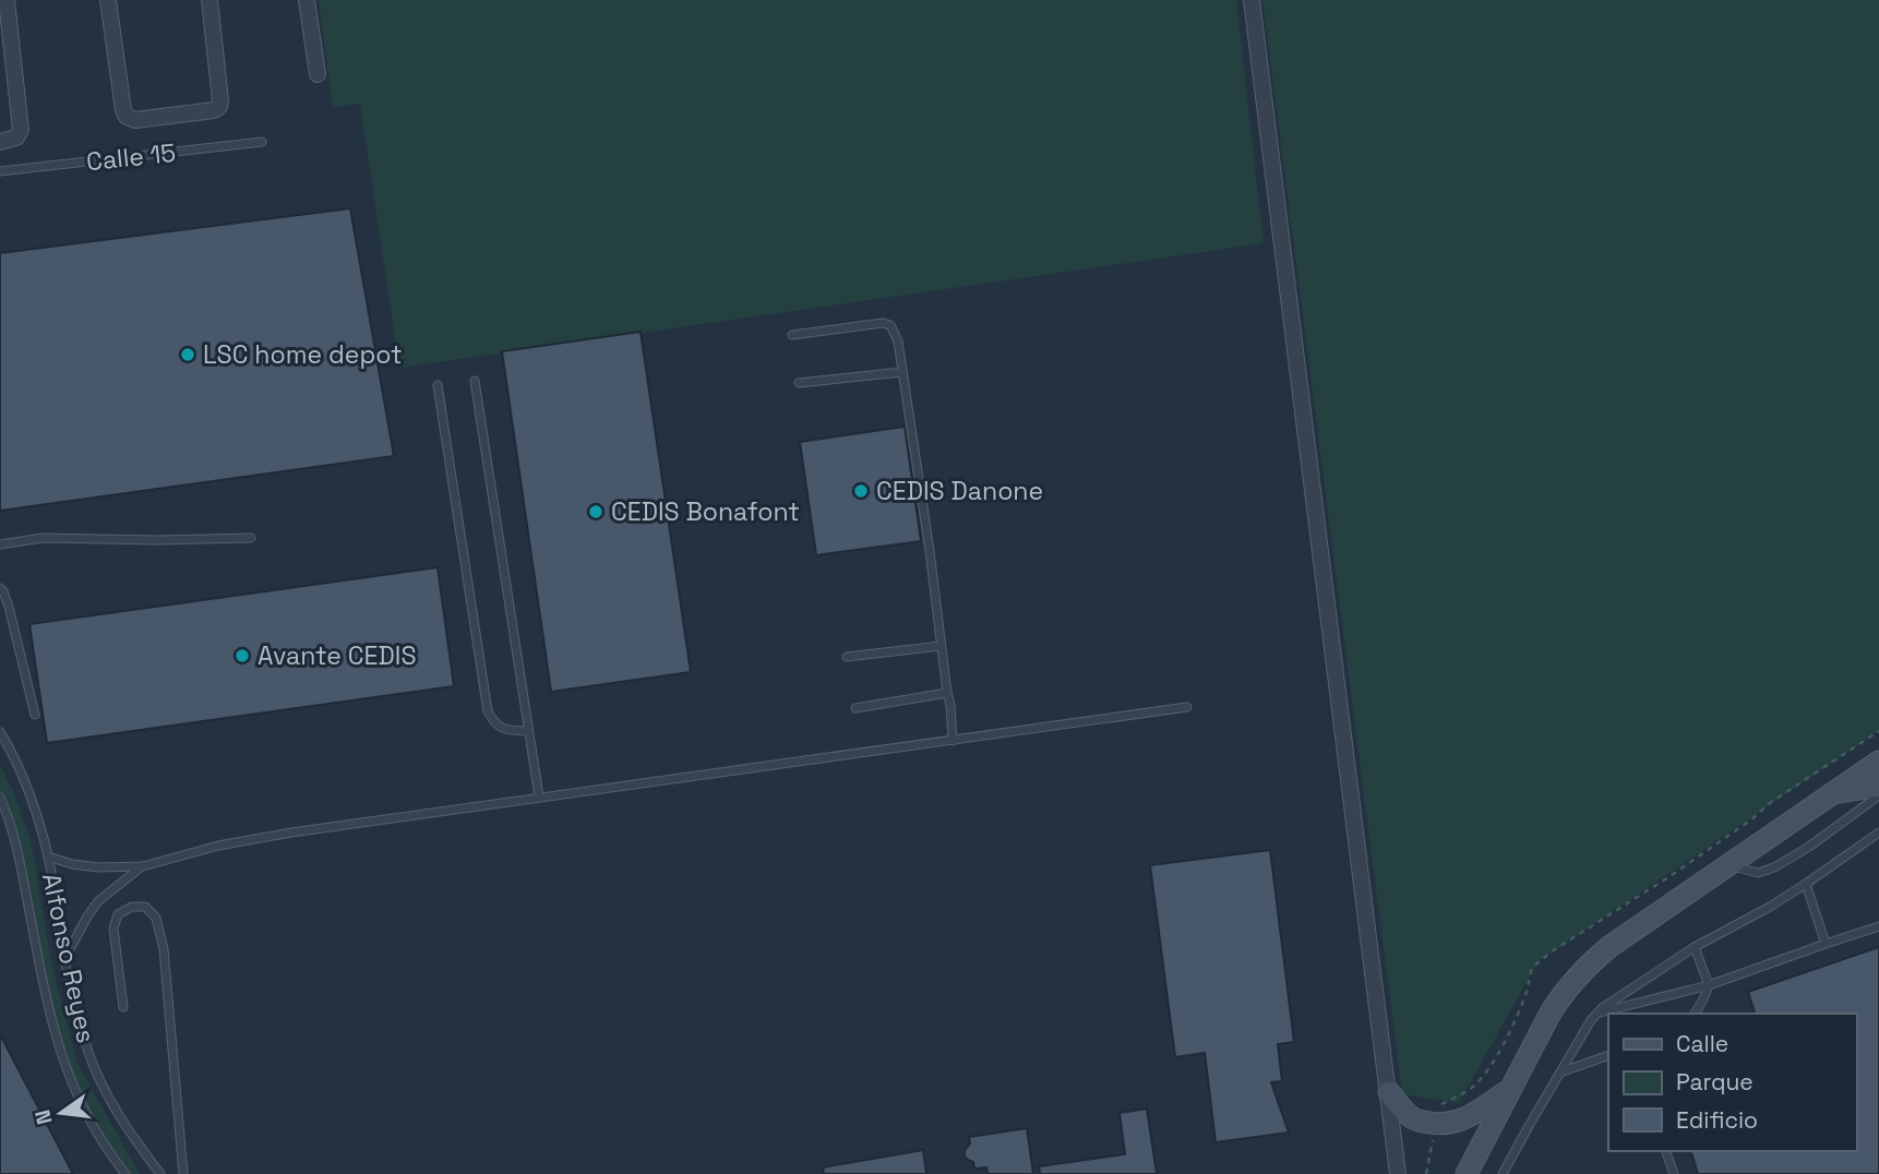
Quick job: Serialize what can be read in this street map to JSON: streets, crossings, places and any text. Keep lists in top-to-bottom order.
{
  "streets": {
    "lane": ["Calle 15", "Alfonso Reyes"]
  },
  "places": [
    "LSC home depot",
    "CEDIS Danone",
    "CEDIS Bonafont",
    "Avante CEDIS"
  ],
  "legend": ["Calle", "Parque", "Edificio"],
  "north": "left"
}
